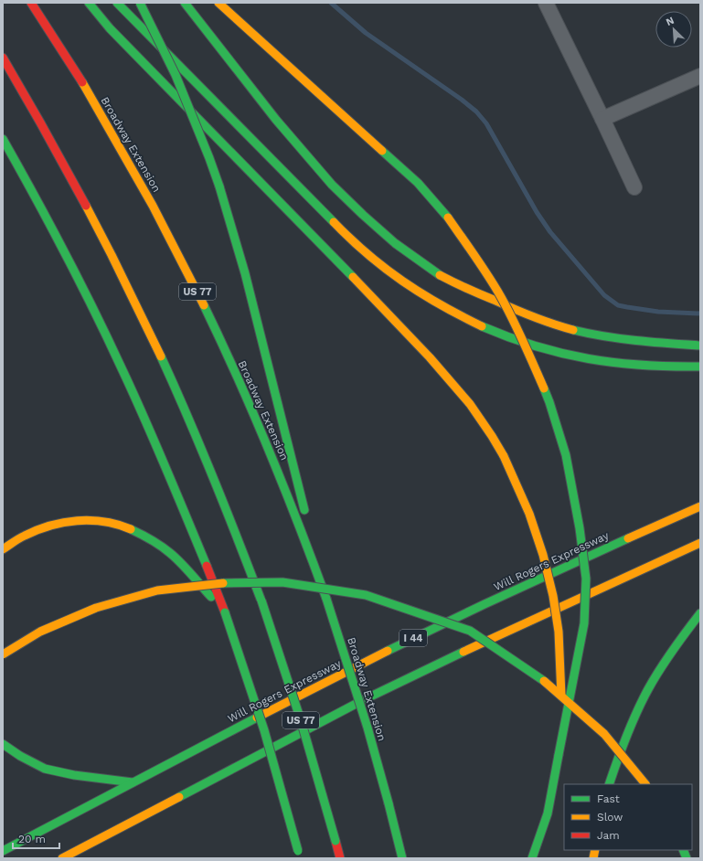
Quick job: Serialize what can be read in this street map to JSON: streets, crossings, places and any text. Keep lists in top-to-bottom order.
{
  "streets": {
    "highway": [
      "Broadway Extension",
      "US 77",
      "Will Rogers Expressway",
      "I 44"
    ]
  },
  "legend": ["Fast", "Slow", "Jam"],
  "scale_bar": "20 m",
  "north": "top left"
}
